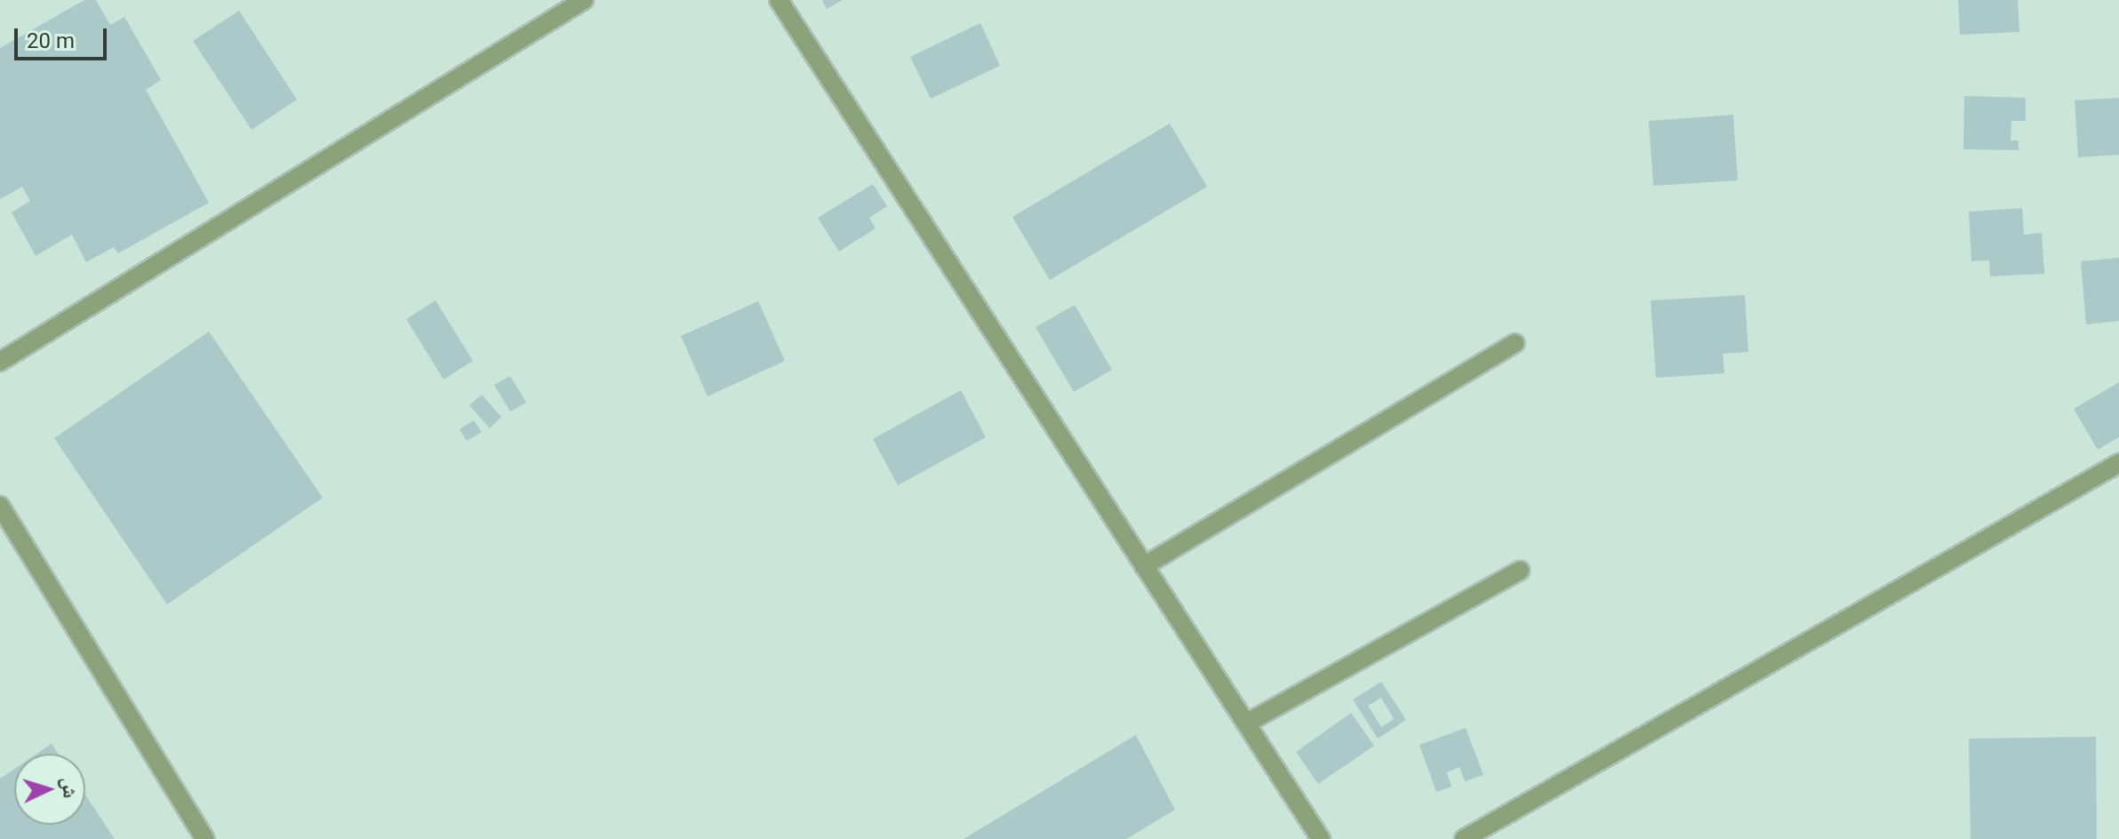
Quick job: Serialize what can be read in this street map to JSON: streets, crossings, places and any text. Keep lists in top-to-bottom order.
{
  "scale_bar": "20 m",
  "north": "right"
}
